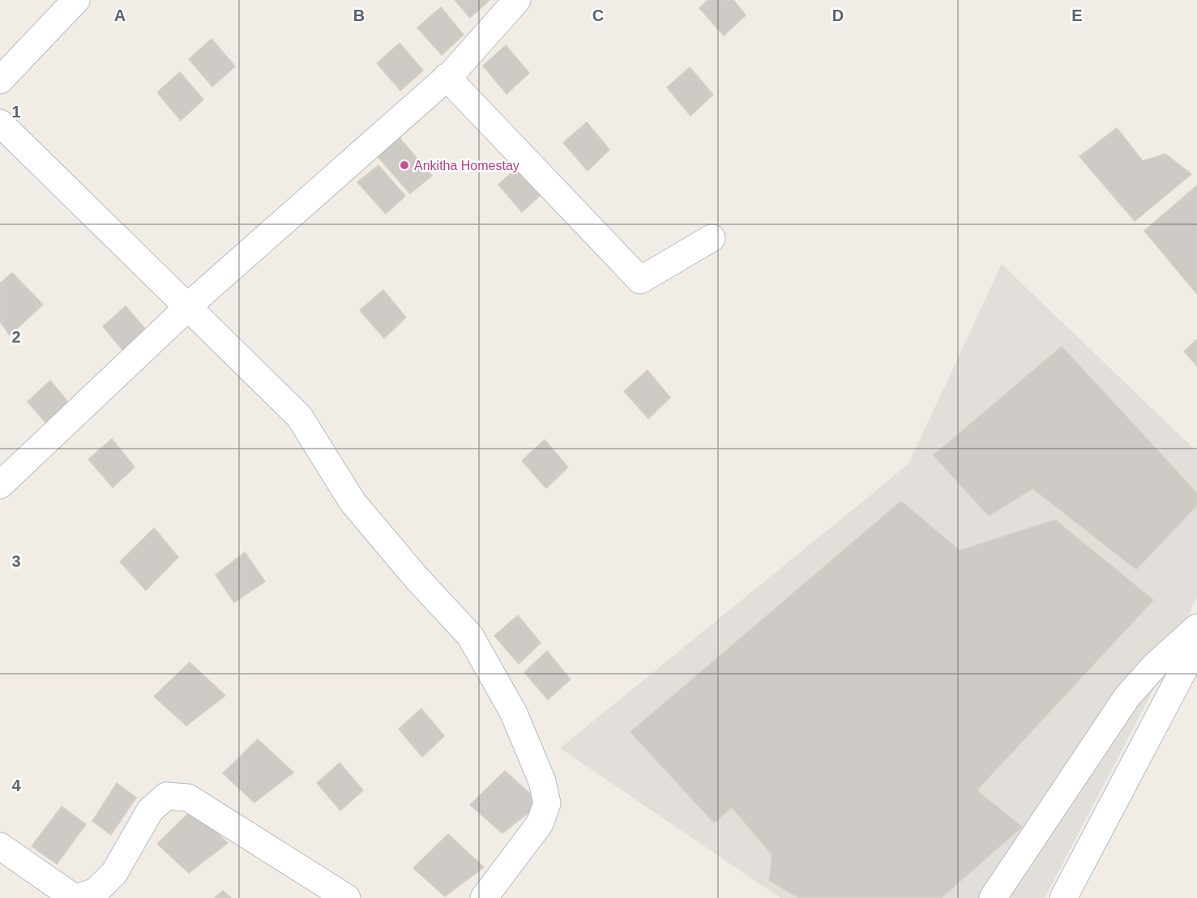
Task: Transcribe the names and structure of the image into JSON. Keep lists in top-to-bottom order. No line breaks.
{"places":["Ankitha Homestay"],"grid":{"columns":["A","B","C","D","E"],"rows":["1","2","3","4"]}}
